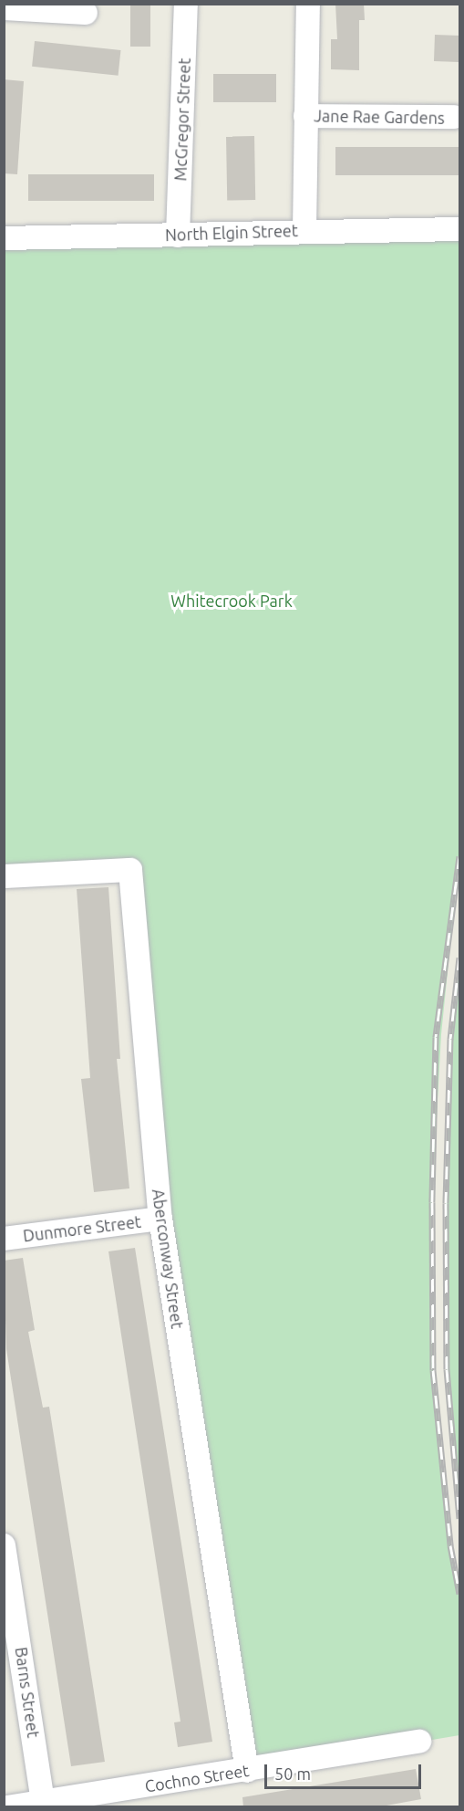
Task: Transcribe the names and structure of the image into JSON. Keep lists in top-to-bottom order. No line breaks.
{"streets":{"street":["Jane Rae Gardens","McGregor Street","North Elgin Street","Dunmore Street","Aberconway Street","Barns Street","Cochno Street"]},"crossings":[["Jane Rae Gardens","North Elgin Street"],["McGregor Street","North Elgin Street"],["Dunmore Street","Aberconway Street"],["Aberconway Street","Cochno Street"],["Barns Street","Cochno Street"]],"parks":["Whitecrook Park"],"scale_bar":"50 m"}
